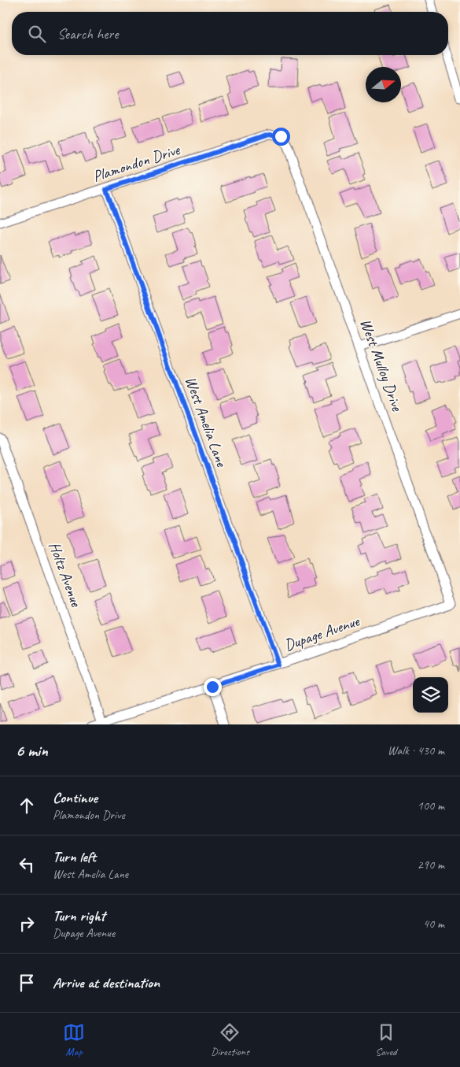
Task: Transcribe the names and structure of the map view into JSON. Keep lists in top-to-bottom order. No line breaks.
{"streets":{"street":["Plamondon Drive","West Mulloy Drive","West Amelia Lane","Holtz Avenue","Dupage Avenue"]},"crossings":[["Plamondon Drive","West Mulloy Drive"],["Plamondon Drive","West Amelia Lane"],["West Mulloy Drive","Dupage Avenue"],["West Amelia Lane","Dupage Avenue"],["Holtz Avenue","Dupage Avenue"]],"north":"right","page":{"search":"Search here","heading":["6 min","Walk · 430 m"],"list":[["Continue","Plamondon Drive","100 m"],["Turn left","West Amelia Lane","290 m"],["Turn right","Dupage Avenue","40 m"],"Arrive at destination"],"nav":["Map","Directions","Saved"]}}
